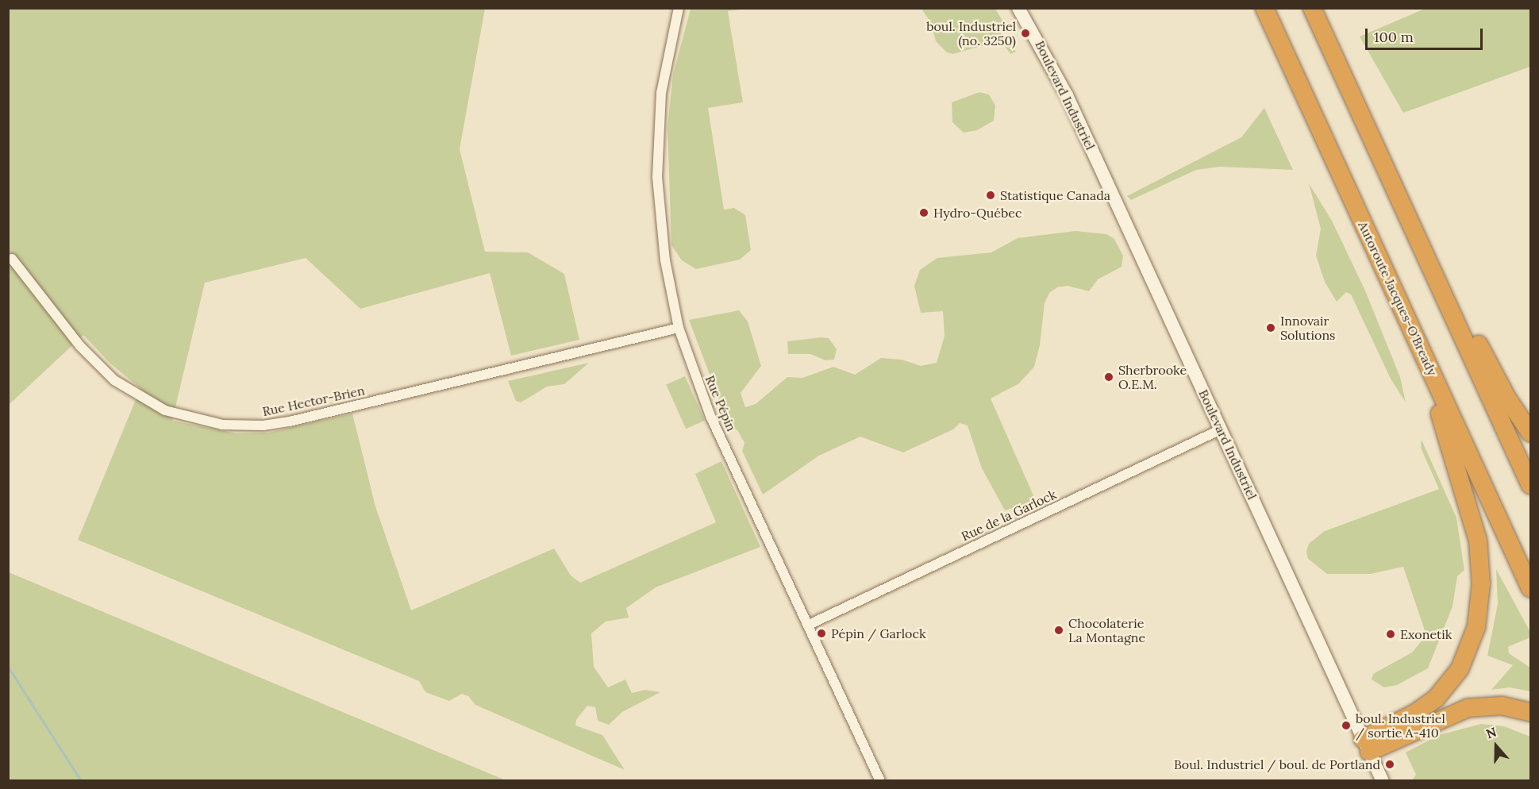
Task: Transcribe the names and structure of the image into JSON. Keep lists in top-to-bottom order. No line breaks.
{"streets":{"highway":["Autoroute Jacques-O'Bready"],"street":["Boulevard Industriel","Rue Hector-Brien","Rue Pépin","Rue de la Garlock"]},"crossings":[["Boulevard Industriel","Rue de la Garlock"],["Rue Hector-Brien","Rue Pépin"],["Rue Pépin","Rue de la Garlock"]],"places":["boul. Industriel (no. 3250)","Statistique Canada","Hydro-Québec","Innovair Solutions","Sherbrooke O.E.M.","Chocolaterie La Montagne","Pépin / Garlock","Exonetik","boul. Industriel / sortie A-410","Boul. Industriel / boul. de Portland"],"scale_bar":"100 m","north":"top"}
